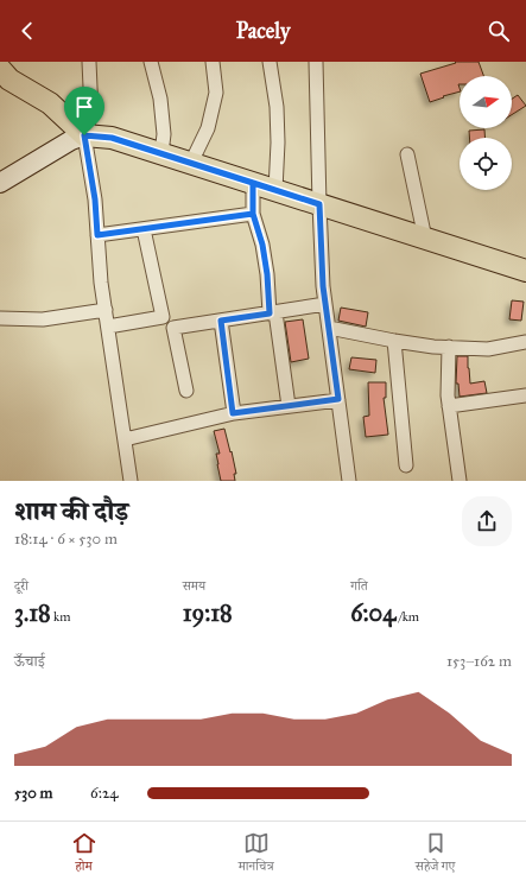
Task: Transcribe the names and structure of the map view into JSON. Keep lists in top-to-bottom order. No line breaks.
{"north":"right","page":{"header":"Pacely","heading":["शाम की दौड़","18:14 · 6 × 530 m"],"stats":[["दूरी","3.18 km"],["समय","19:18"],["गति","6:04 /km"]],"chart":["ऊँचाई","153–162 m"],"list":[{"name":"530 m","note":"6:24"}],"tabs":["होम","मानचित्र","सहेजे गए"]}}
